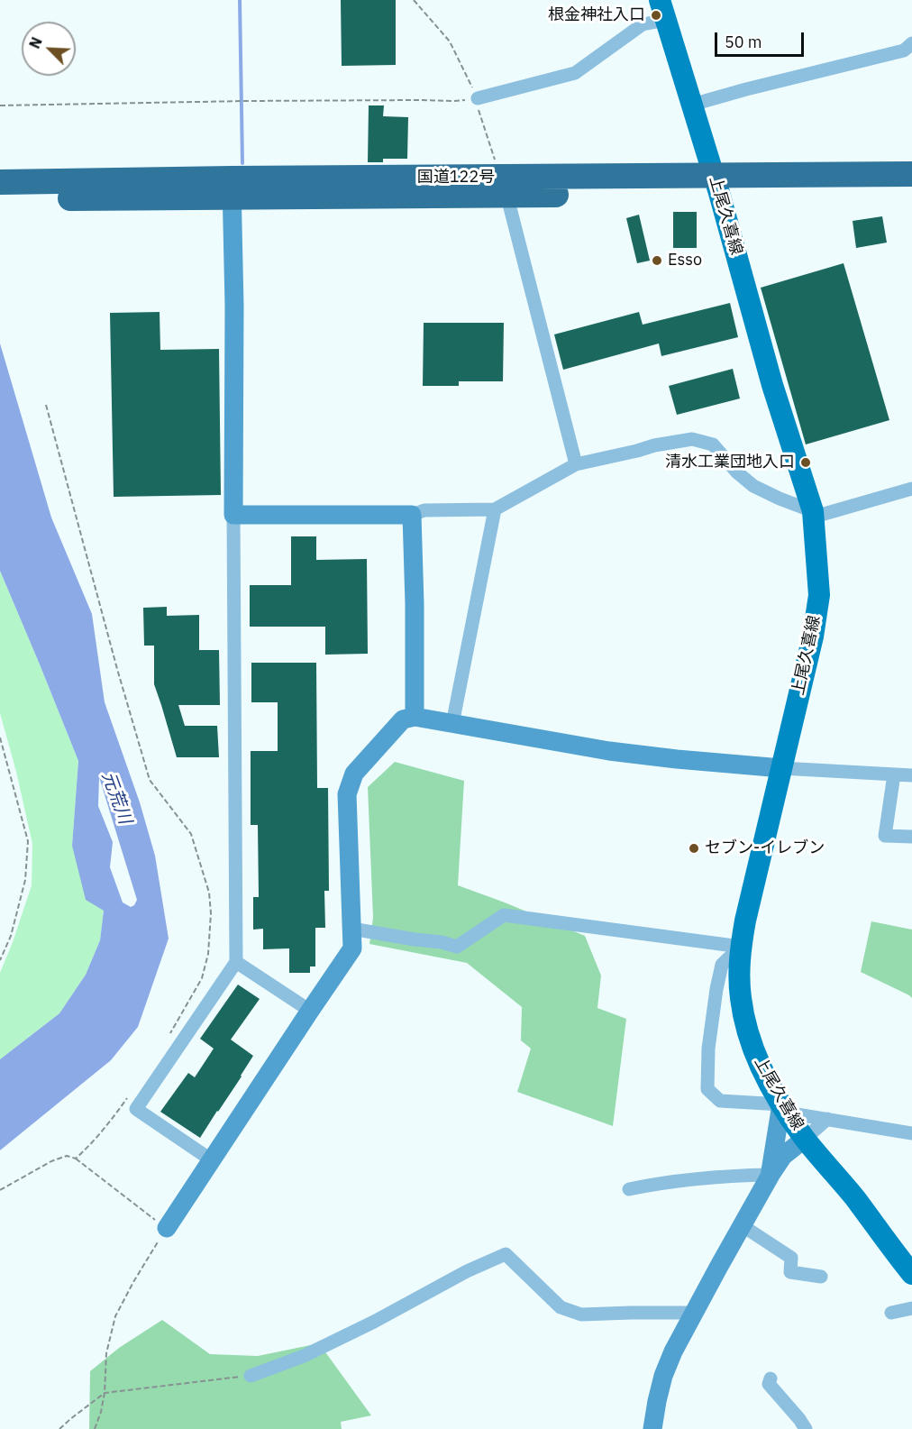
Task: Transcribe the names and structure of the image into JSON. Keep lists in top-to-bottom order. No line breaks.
{"streets":{"highway":["国道122号"],"main road":["上尾久喜線"]},"crossings":[["国道122号","上尾久喜線"]],"water":["元荒川"],"places":["根金神社入口","Esso","清水工業団地入口","セブン-イレブン"],"scale_bar":"50 m","north":"top left"}
